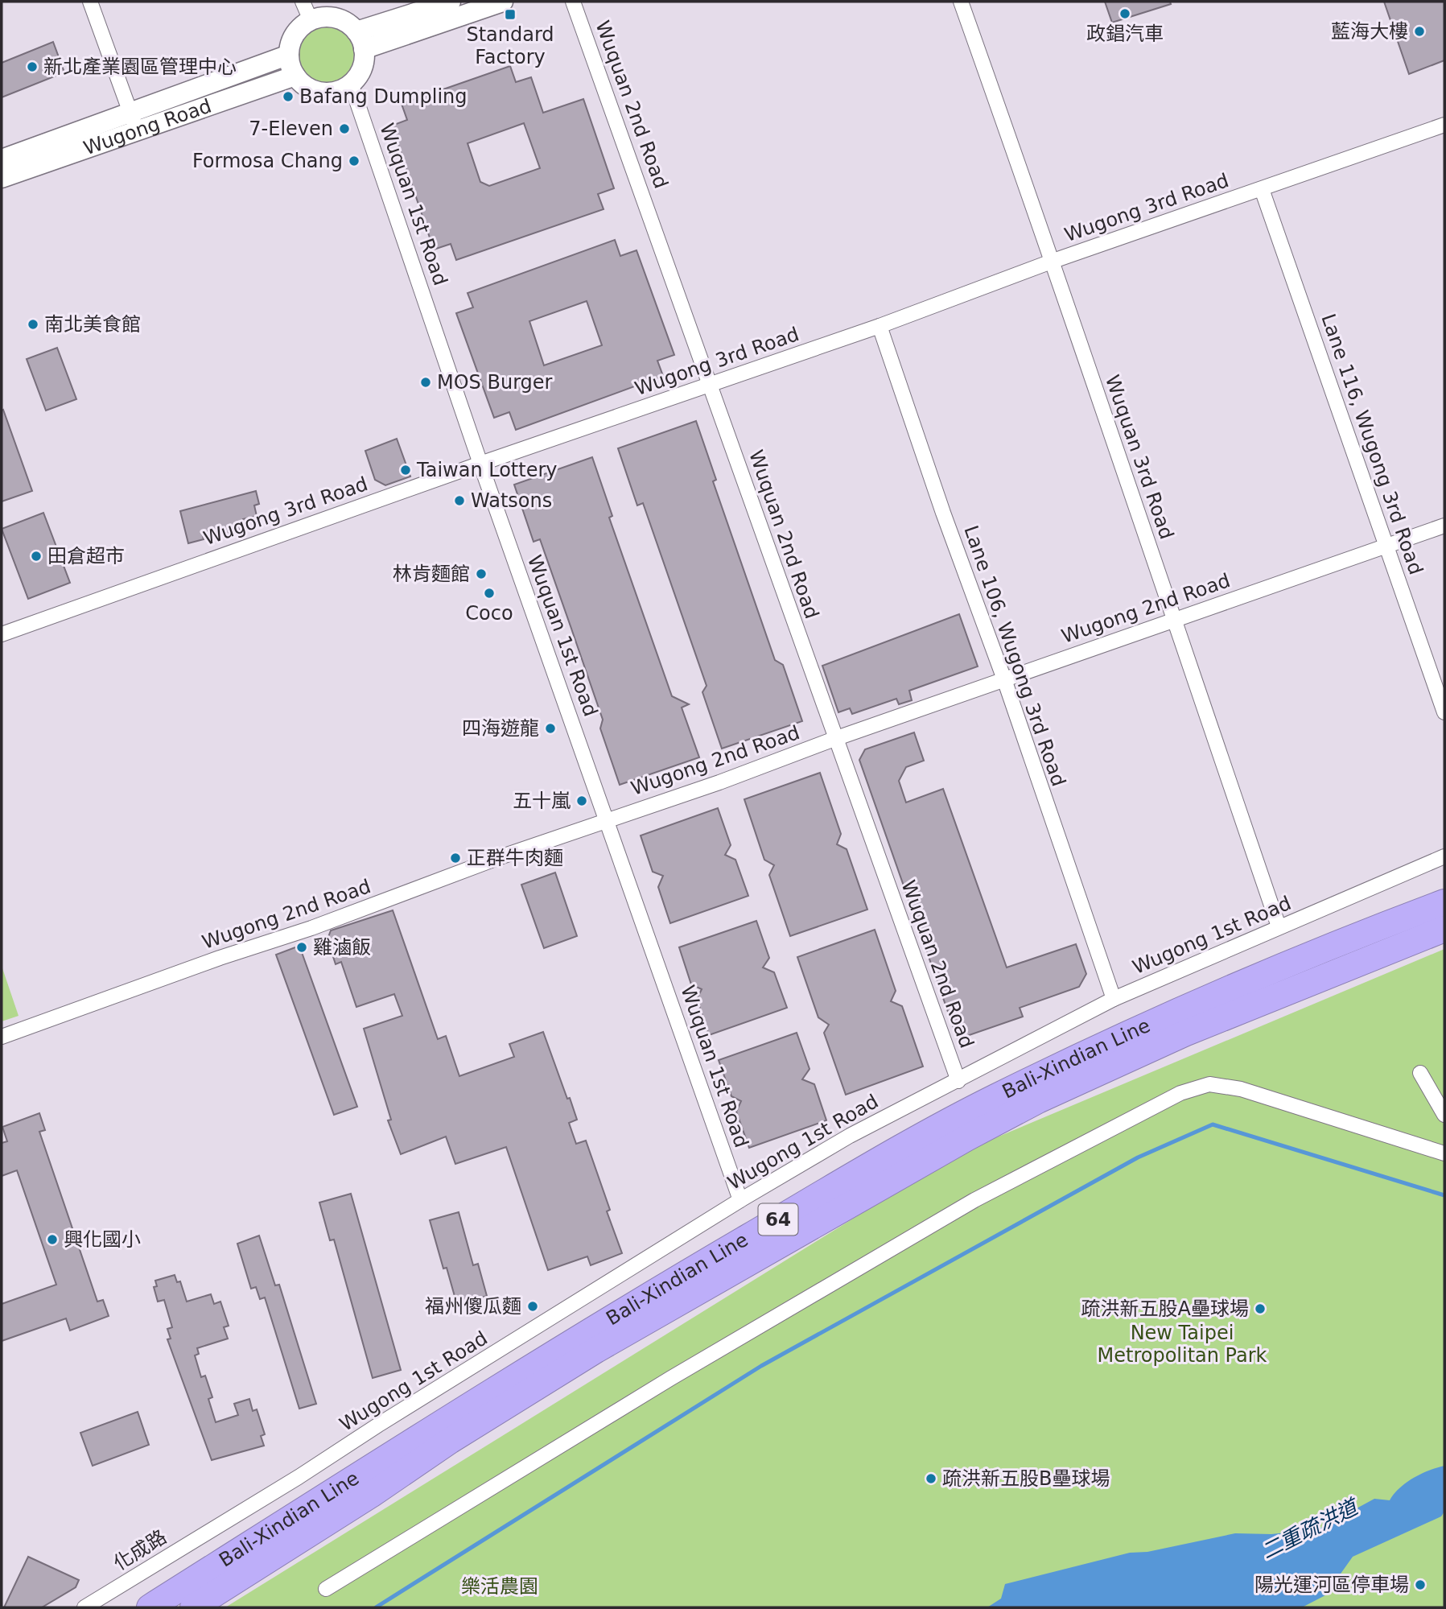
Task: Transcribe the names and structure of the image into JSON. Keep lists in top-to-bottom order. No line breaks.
{"streets":{"highway":["Bali-Xindian Line","64"],"street":["Wuquan 2nd Road","Wugong Road","Wuquan 1st Road","Wugong 3rd Road","Lane 116, Wugong 3rd Road","Wuquan 3rd Road","Wugong 2nd Road","Lane 106, Wugong 3rd Road","Wugong 1st Road","化成路"]},"crossings":[["Wuquan 2nd Road","Wugong 3rd Road"],["Wuquan 2nd Road","Wugong 2nd Road"],["Wuquan 2nd Road","Wugong 1st Road"],["Wugong Road","Wuquan 1st Road"],["Wuquan 1st Road","Wugong 3rd Road"],["Wuquan 1st Road","Wugong 2nd Road"],["Wuquan 1st Road","Wugong 1st Road"],["Wugong 3rd Road","Lane 116, Wugong 3rd Road"],["Wugong 3rd Road","Wuquan 3rd Road"],["Wugong 3rd Road","Lane 106, Wugong 3rd Road"],["Lane 116, Wugong 3rd Road","Wugong 2nd Road"],["Wuquan 3rd Road","Wugong 2nd Road"],["Wuquan 3rd Road","Wugong 1st Road"],["Wugong 2nd Road","Lane 106, Wugong 3rd Road"],["Lane 106, Wugong 3rd Road","Wugong 1st Road"],["Wugong 1st Road","化成路"]],"water":["二重疏洪道"],"parks":["New Taipei Metropolitan Park","樂活農園"],"places":{"other":["政錩汽車","藍海大樓","新北產業園區管理中心","Bafang Dumpling","7-Eleven","Formosa Chang","南北美食館","MOS Burger","Taiwan Lottery","Watsons","田倉超市","林肯麵館","Coco","四海遊龍","五十嵐","正群牛肉麵","雞滷飯","興化國小","福州傻瓜麵","疏洪新五股A壘球場","疏洪新五股B壘球場","陽光運河區停車場"],"transit":["Standard Factory"]}}
